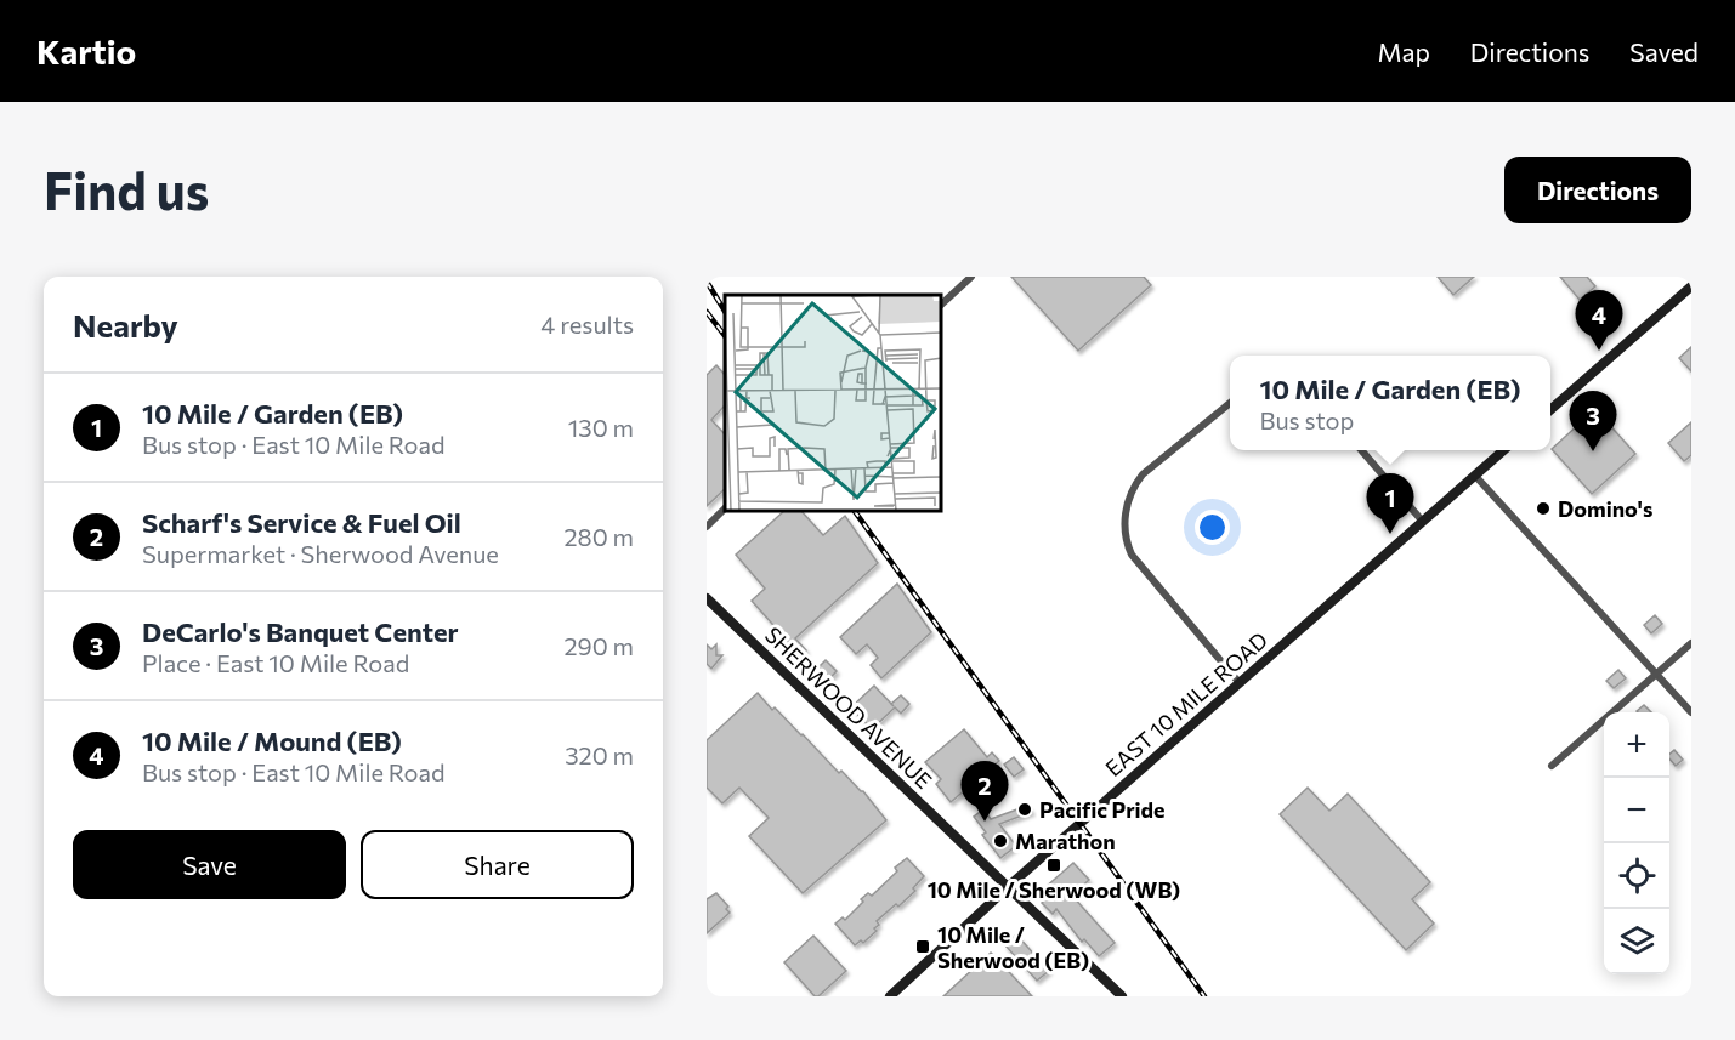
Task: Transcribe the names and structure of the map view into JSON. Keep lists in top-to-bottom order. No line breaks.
{"streets":{"main road":["EAST 10 MILE ROAD","SHERWOOD AVENUE"]},"crossings":[["EAST 10 MILE ROAD","SHERWOOD AVENUE"]],"places":{"other":["Domino's","Pacific Pride","Marathon"],"transit":["10 Mile / Sherwood (WB)","10 Mile / Sherwood (EB)"]},"page":{"header":"Kartio","nav":["Map","Directions","Saved"],"buttons":["Directions",["Save","Share"]],"title":"Find us","heading":["Nearby","4 results"],"pins":["4","3","1","2"],"popup":["10 Mile / Garden (EB)","Bus stop"],"list":[{"mark":"1","name":"10 Mile / Garden (EB)","note":"Bus stop · East 10 Mile Road","value":"130 m"},{"mark":"2","name":"Scharf's Service & Fuel Oil","note":"Supermarket · Sherwood Avenue","value":"280 m"},{"mark":"3","name":"DeCarlo's Banquet Center","note":"Place · East 10 Mile Road","value":"290 m"},{"mark":"4","name":"10 Mile / Mound (EB)","note":"Bus stop · East 10 Mile Road","value":"320 m"}],"map_buttons":["+","−"]}}
